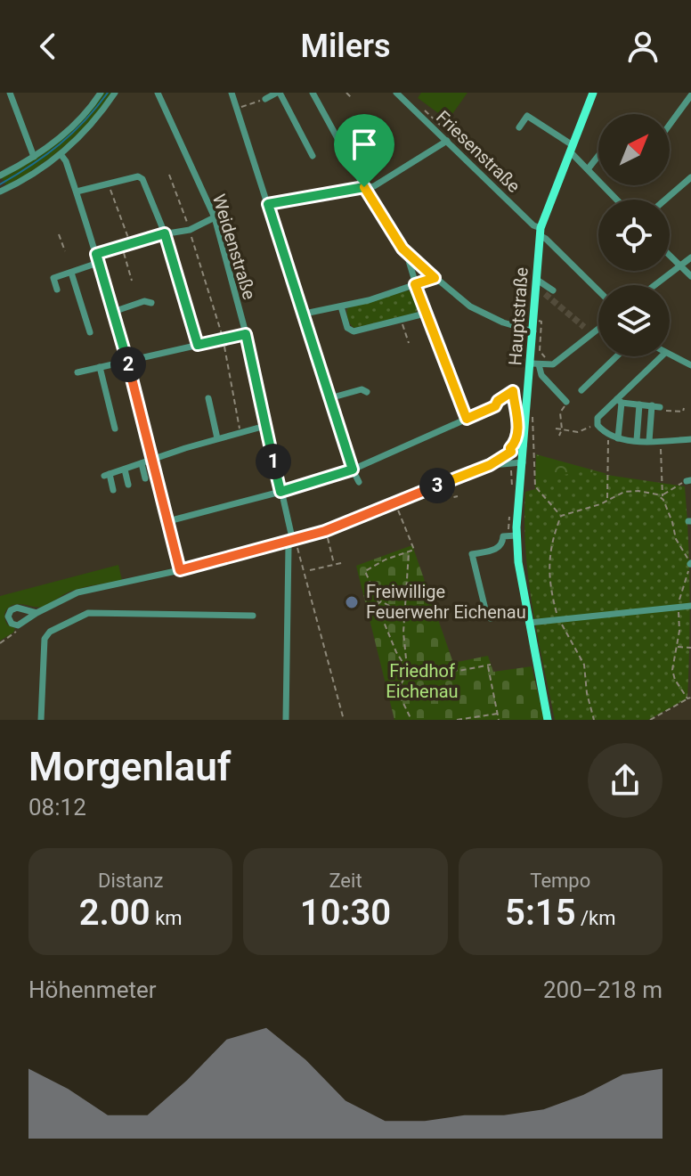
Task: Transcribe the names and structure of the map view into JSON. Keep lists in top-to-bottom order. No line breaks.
{"streets":{"main road":["Hauptstraße"],"street":["Friesenstraße","Weidenstraße"]},"crossings":[["Friesenstraße","Hauptstraße"]],"parks":["Friedhof Eichenau"],"places":["Freiwillige Feuerwehr Eichenau"],"north":"top right","page":{"header":"Milers","pins":["2","1","3"],"heading":["Morgenlauf","08:12"],"stats":[["Distanz","2.00 km"],["Zeit","10:30"],["Tempo","5:15 /km"]],"chart":["Höhenmeter","200–218 m"]}}
